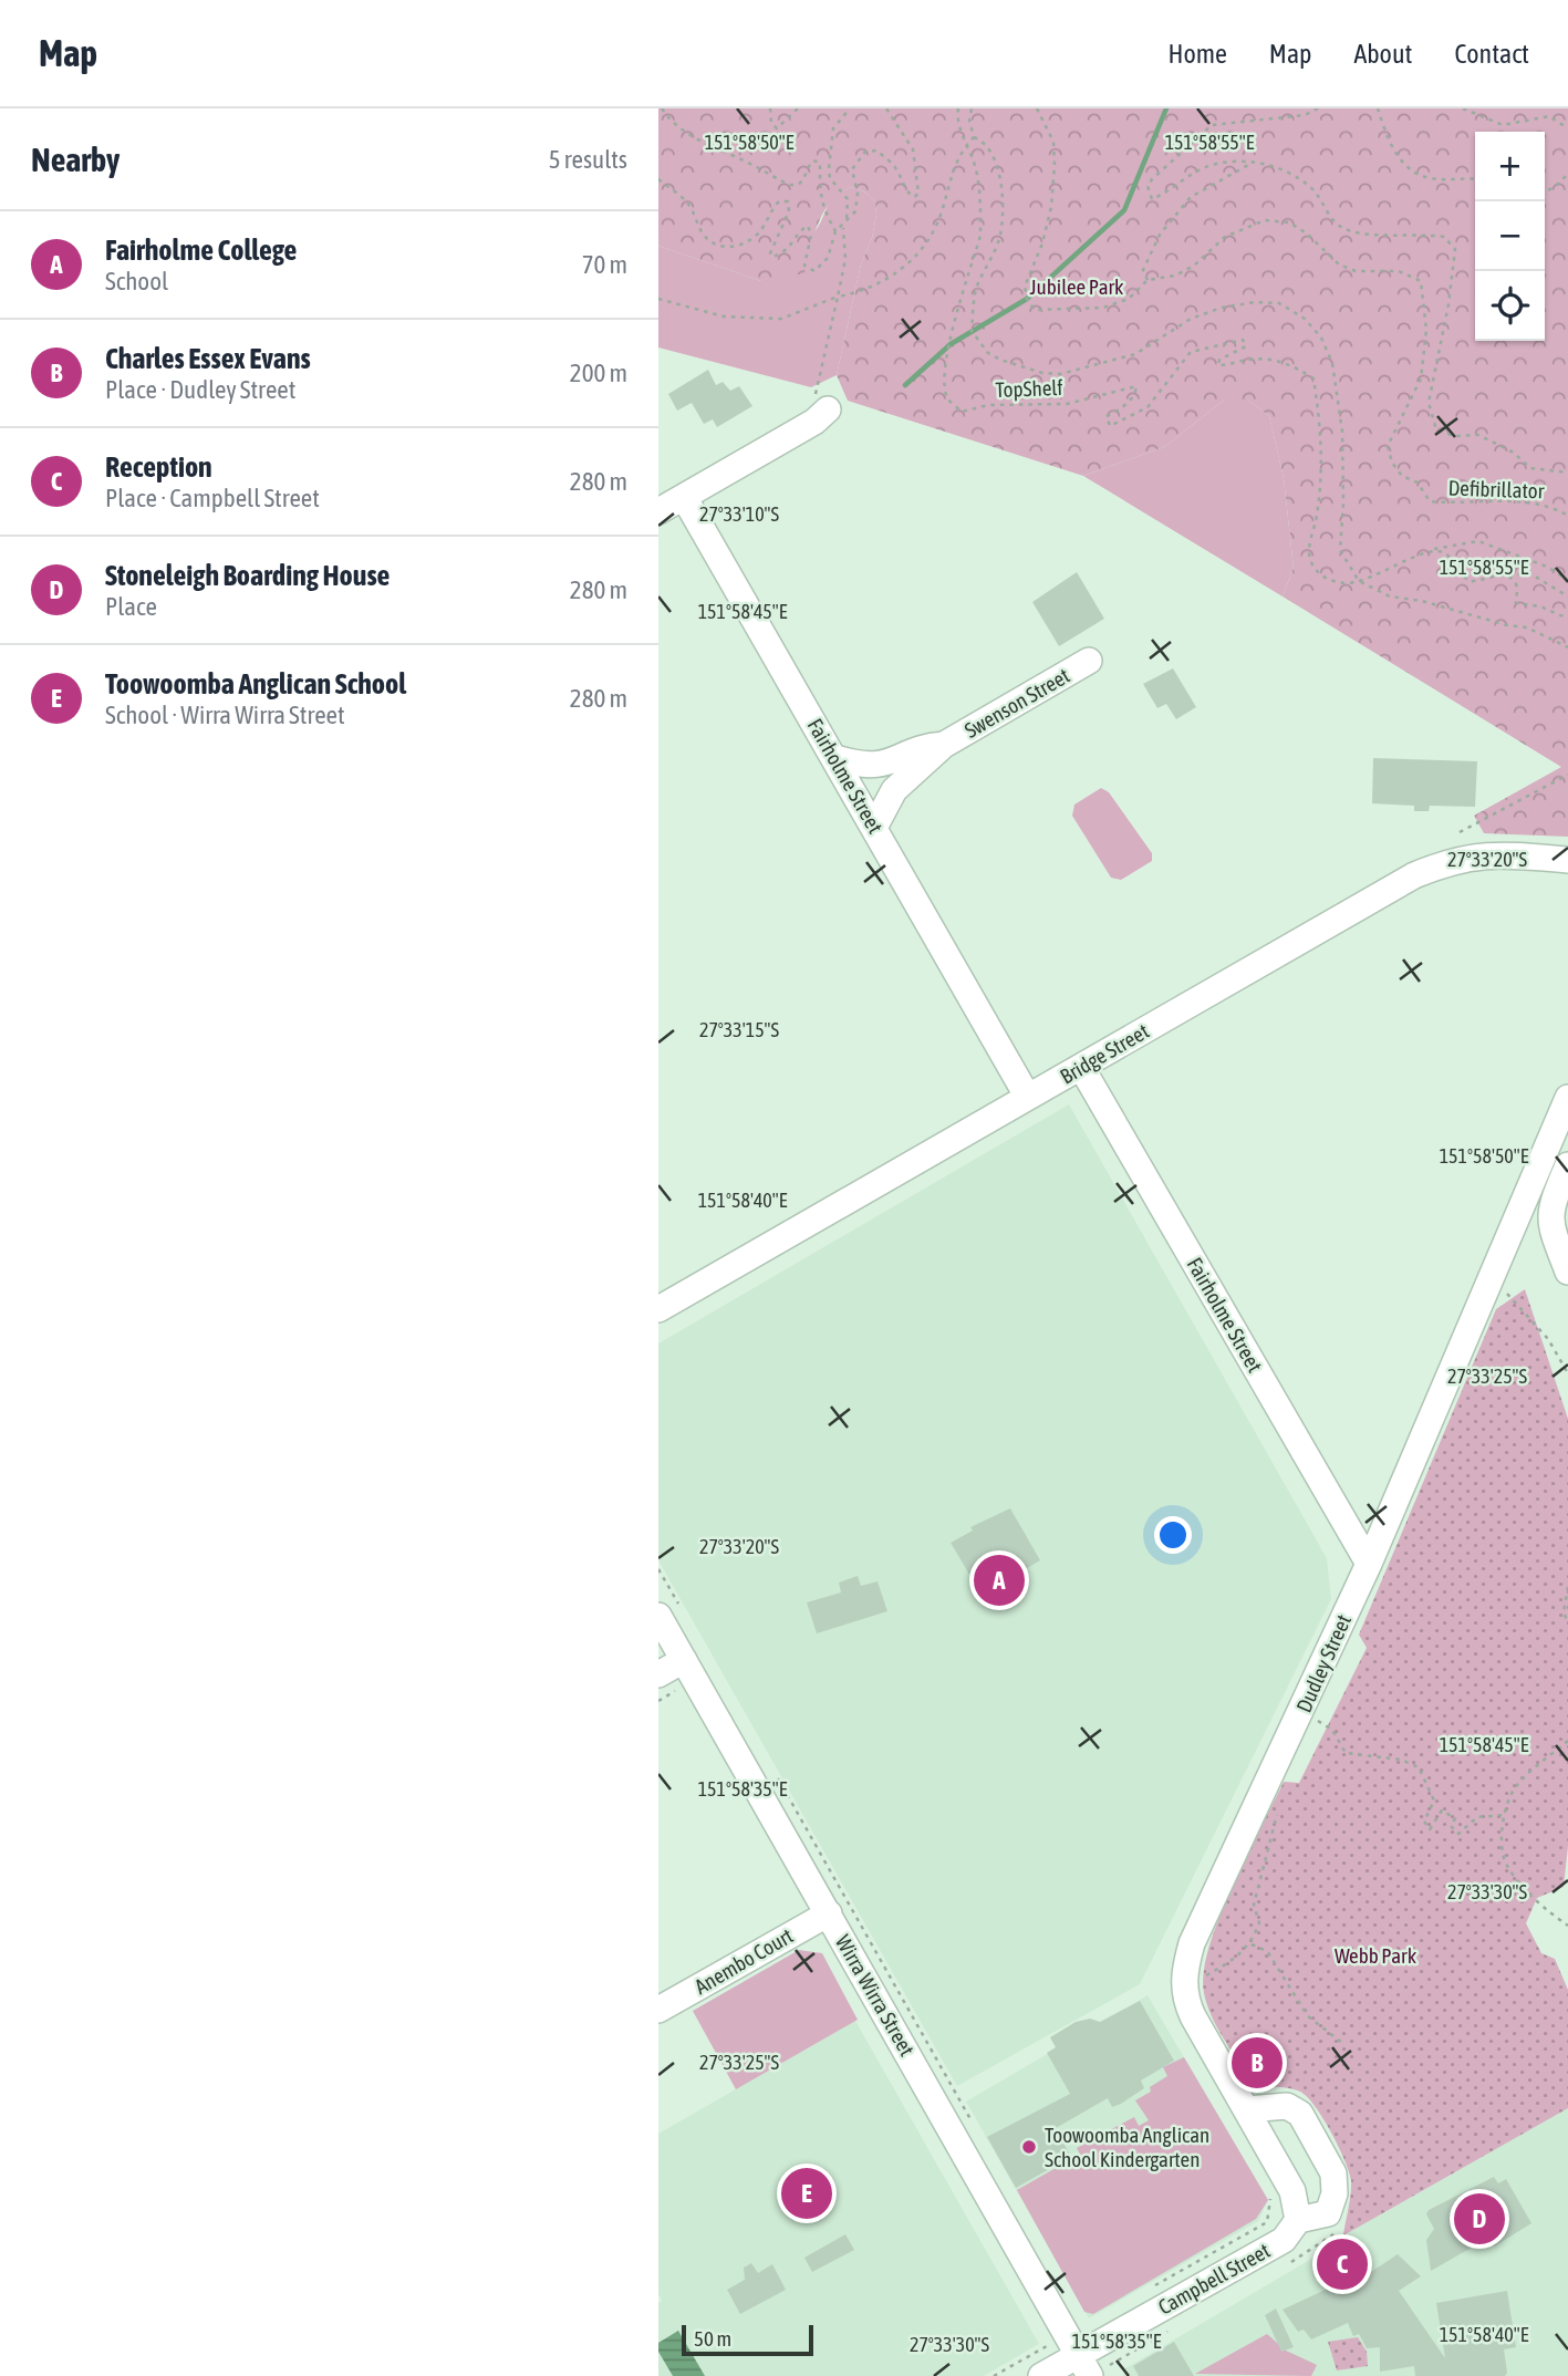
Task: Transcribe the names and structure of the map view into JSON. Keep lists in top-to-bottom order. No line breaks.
{"streets":{"street":["Swenson Street","Fairholme Street","Bridge Street","Dudley Street","Anembo Court","Wirra Wirra Street","Campbell Street"],"path":["TopShelf","Defibrillator"]},"crossings":[["Swenson Street","Fairholme Street"],["Fairholme Street","Bridge Street"],["Fairholme Street","Dudley Street"],["Anembo Court","Wirra Wirra Street"],["Wirra Wirra Street","Campbell Street"]],"parks":["Jubilee Park","Webb Park"],"places":["Toowoomba Anglican School Kindergarten"],"scale_bar":"50 m","page":{"header":"Map","nav":["Home","Map","About","Contact"],"heading":["Nearby","5 results"],"map_buttons":["+","−"],"list":[{"mark":"A","name":"Fairholme College","note":"School","value":"70 m"},{"mark":"B","name":"Charles Essex Evans","note":"Place · Dudley Street","value":"200 m"},{"mark":"C","name":"Reception","note":"Place · Campbell Street","value":"280 m"},{"mark":"D","name":"Stoneleigh Boarding House","note":"Place","value":"280 m"},{"mark":"E","name":"Toowoomba Anglican School","note":"School · Wirra Wirra Street","value":"280 m"}],"pins":["A","B","E","D","C"],"scale":"50 m"},"coordinates":["151°58'55\"E","151°58'50\"E","27°33'10\"S","151°58'45\"E","27°33'20\"S","27°33'15\"S","151°58'40\"E","27°33'25\"S","151°58'35\"E","27°33'30\"S"]}
